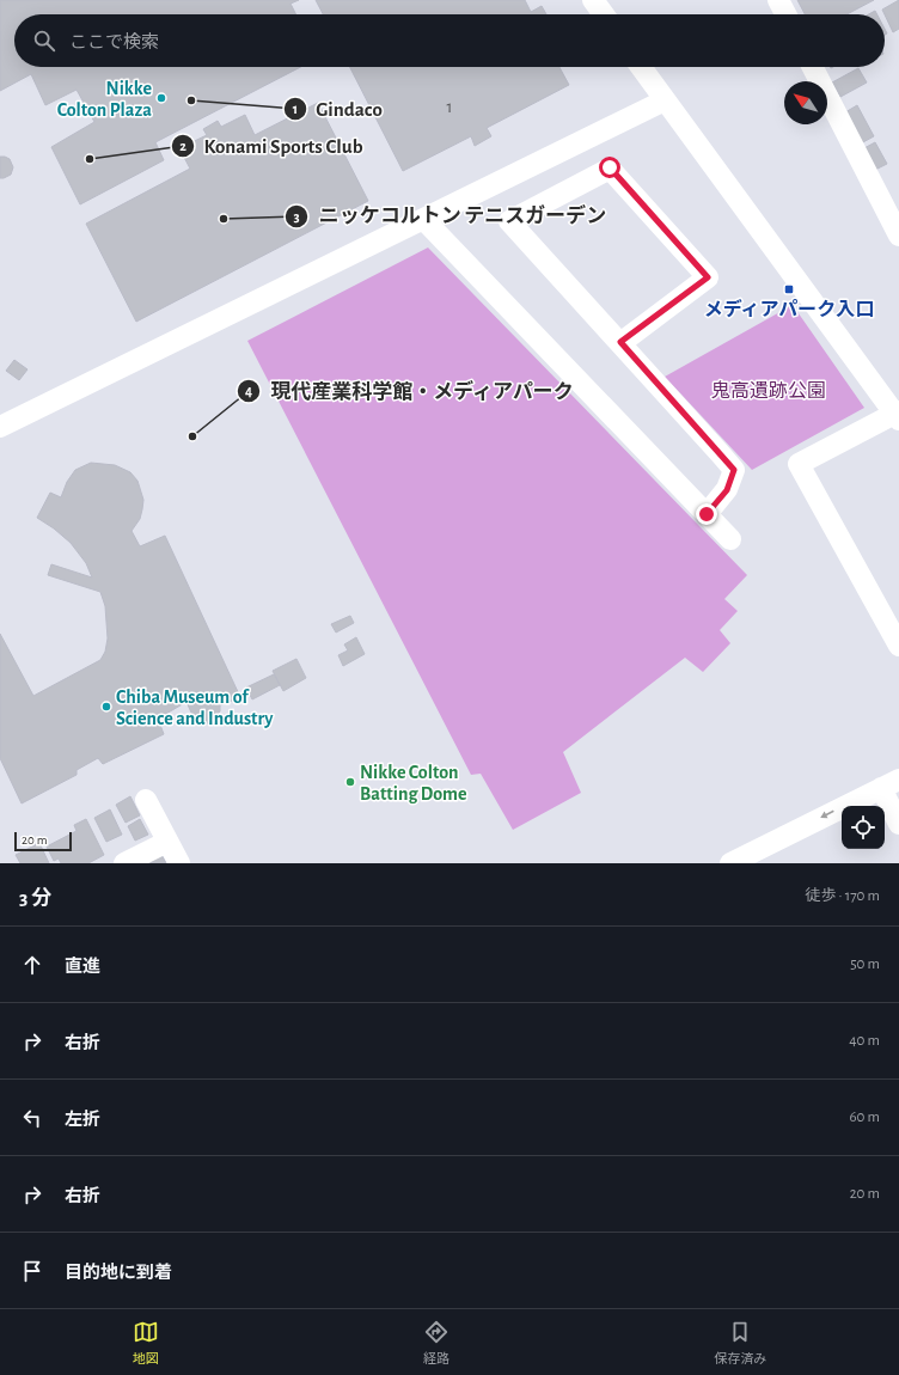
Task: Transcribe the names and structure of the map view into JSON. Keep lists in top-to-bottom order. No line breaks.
{"parks":["鬼高遺跡公園"],"places":{"other":["Nikke Colton Plaza","Gindaco","Konami Sports Club","ニッケコルトン テニスガーデン","現代産業科学館・メディアパーク","Chiba Museum of Science and Industry","Nikke Colton Batting Dome"],"transit":["メディアパーク入口"]},"house_numbers":["1"],"scale_bar":"20 m","north":"top left","page":{"search":"ここで検索","scale":"20 m","heading":["3 分","徒歩 · 170 m"],"list":[["直進","50 m"],["右折","40 m"],["左折","60 m"],["右折","20 m"],"目的地に到着"],"nav":["地図","経路","保存済み"]}}
